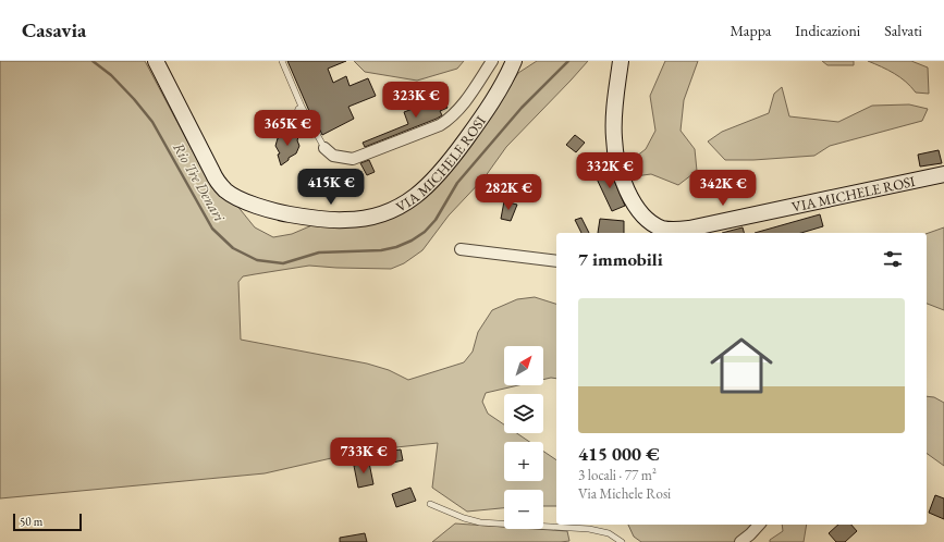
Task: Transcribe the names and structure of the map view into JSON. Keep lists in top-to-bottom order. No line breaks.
{"streets":{"street":["VIA MICHELE ROSI"]},"water":["Rio Tre Denari"],"scale_bar":"50 m","north":"top right","page":{"header":"Casavia","nav":["Mappa","Indicazioni","Salvati"],"price":["323K €","365K €","332K €","415K €","342K €","282K €","733K €"],"heading":"7 immobili","list":[{"name":"415 000 €","note":"3 locali · 77 m² · Via Michele Rosi"}],"map_buttons":["+","−"],"scale":"50 m"}}
